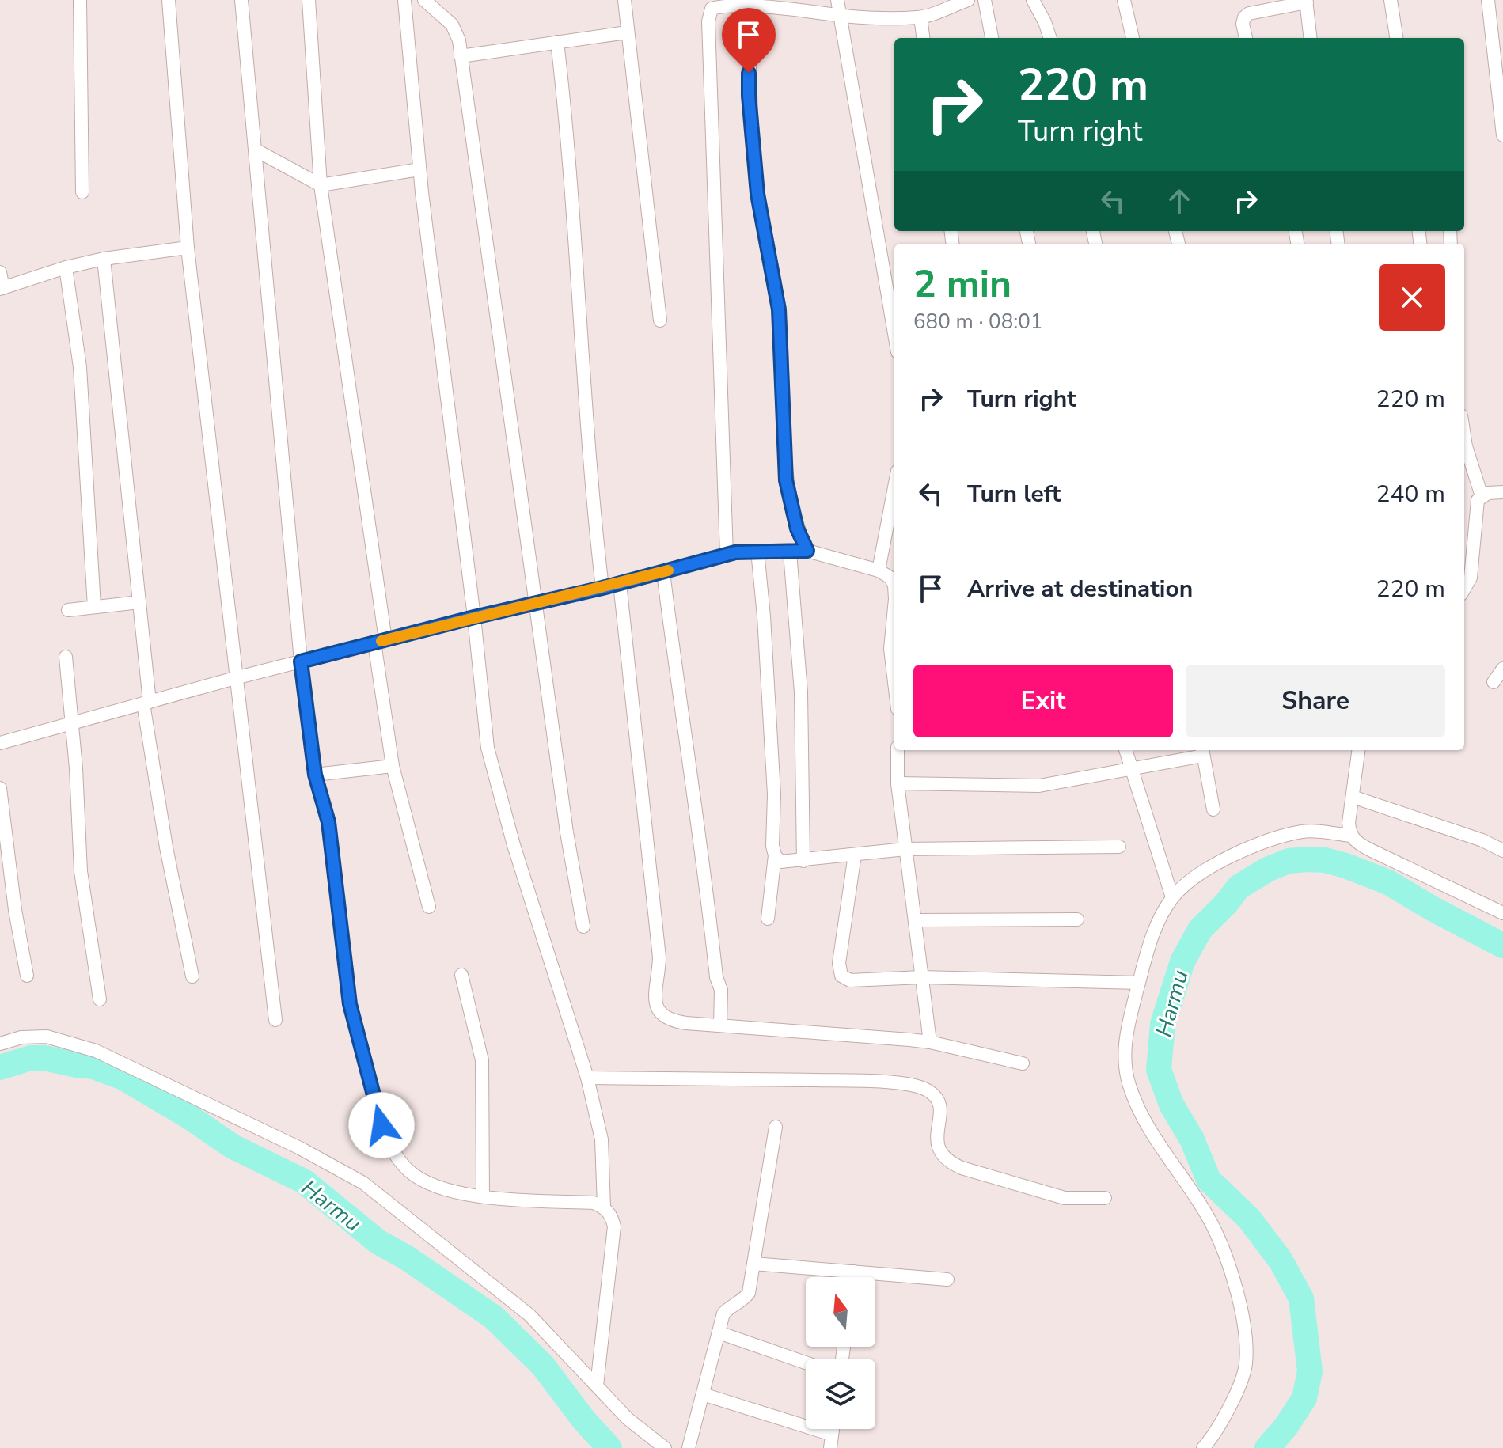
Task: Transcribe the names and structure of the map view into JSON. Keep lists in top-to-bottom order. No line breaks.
{"water":["Harmu"],"north":"top","page":{"turn":["220 m","Turn right"],"heading":["2 min","680 m · 08:01"],"list":[{"name":"Turn right","value":"220 m"},{"name":"Turn left","value":"240 m"},{"name":"Arrive at destination","value":"220 m"}],"buttons":["Exit","Share"]}}
